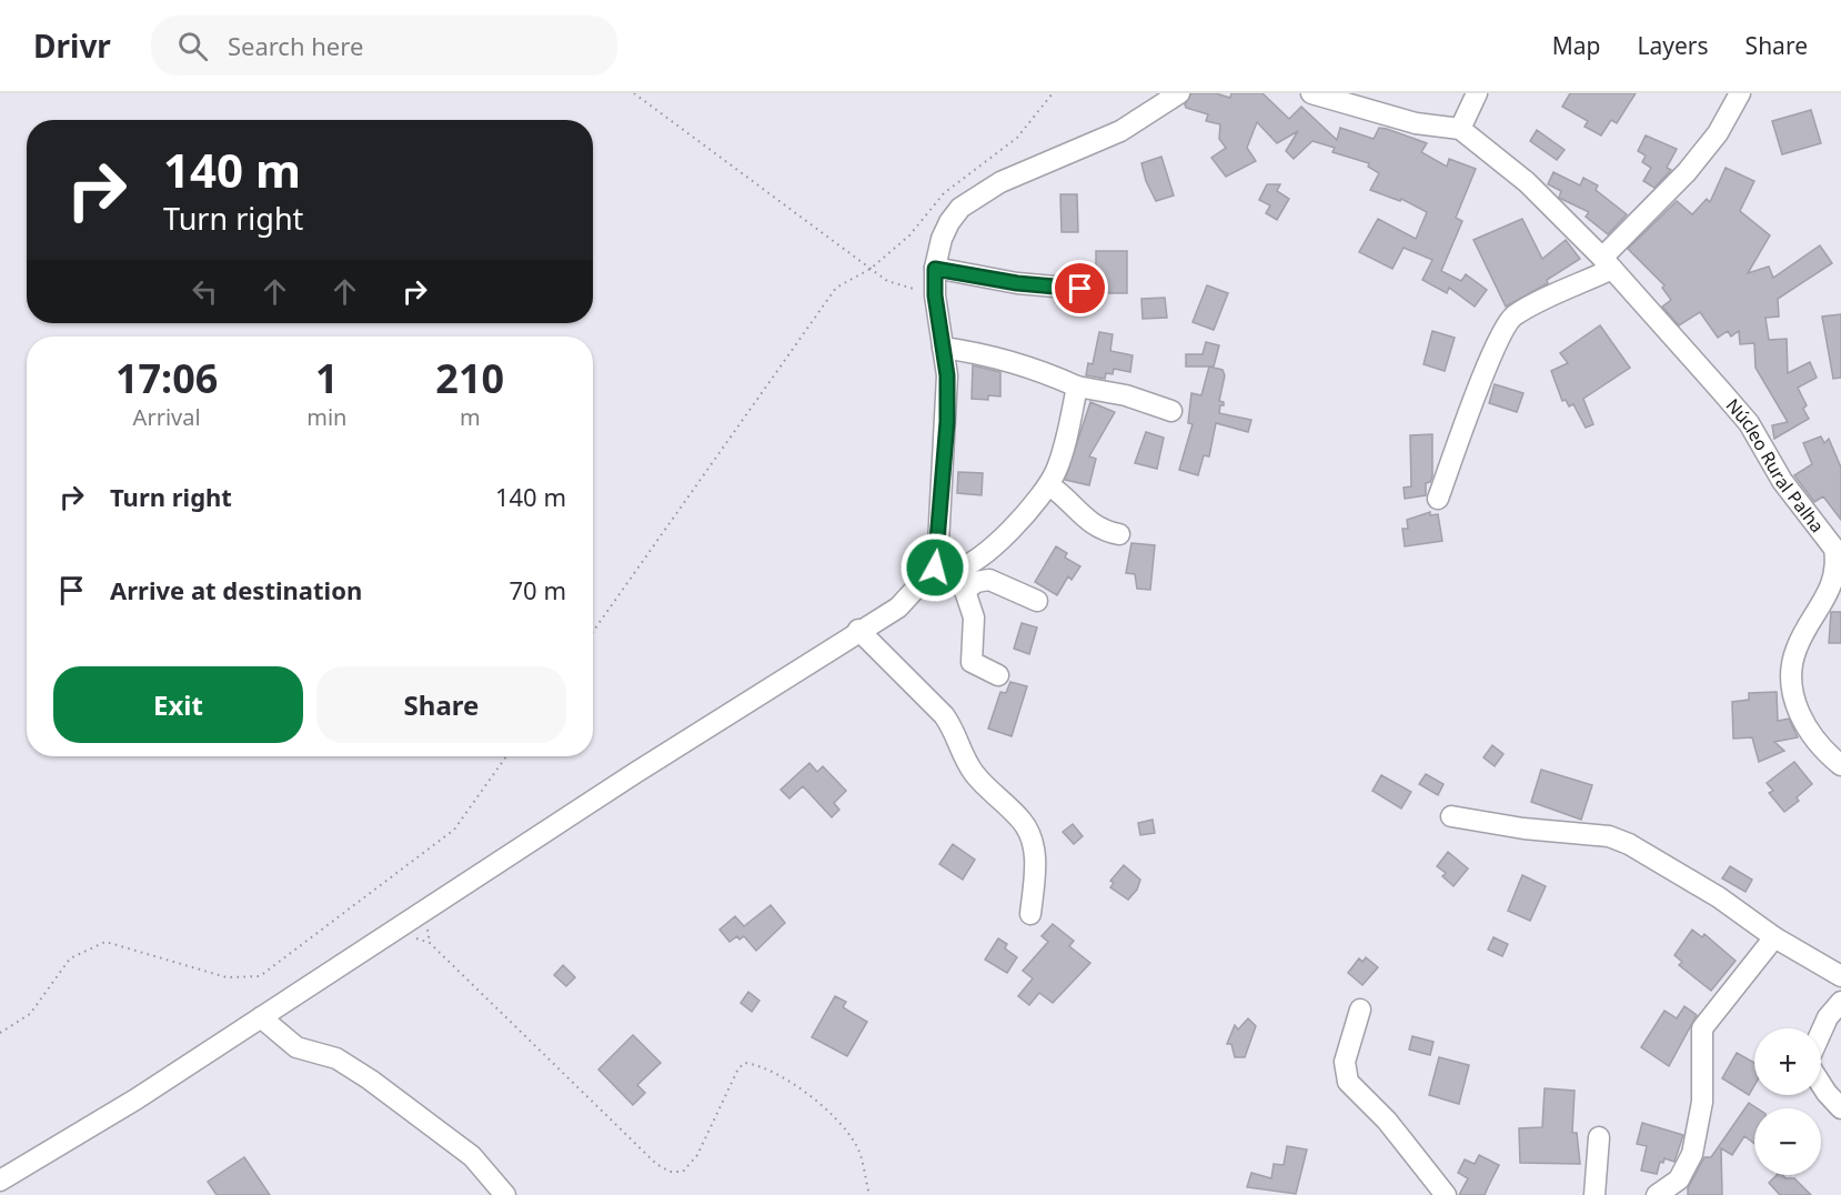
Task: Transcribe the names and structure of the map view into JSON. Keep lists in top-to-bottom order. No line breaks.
{"streets":{"street":["Núcleo Rural Palha"]},"page":{"header":"Drivr","search":"Search here","nav":["Map","Layers","Share"],"turn":["140 m","Turn right"],"eta":["17:06","Arrival","1","min","210","m"],"list":[{"name":"Turn right","value":"140 m"},{"name":"Arrive at destination","value":"70 m"}],"buttons":["Exit","Share"],"map_buttons":["+","−"]}}
